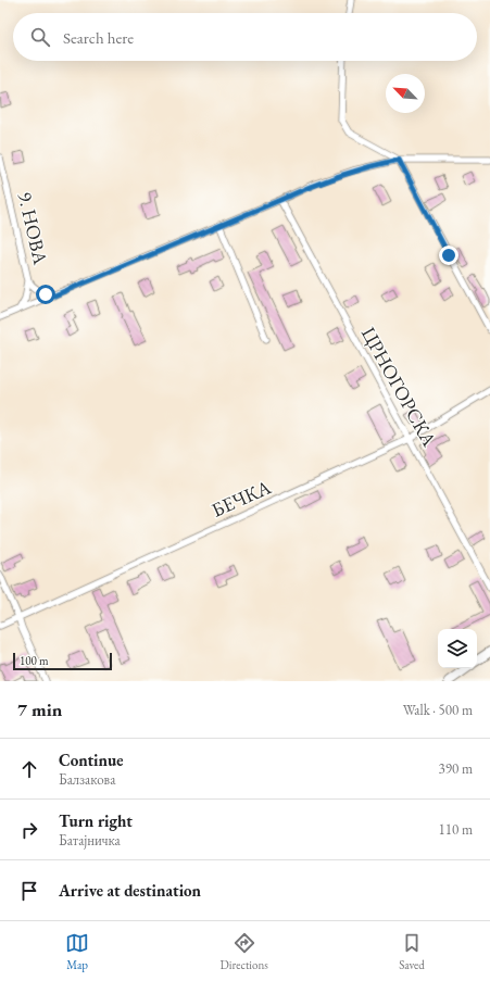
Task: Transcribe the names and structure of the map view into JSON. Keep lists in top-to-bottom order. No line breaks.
{"streets":{"street":["9. НОВА","ЦРНОГОРСКА","БЕЧКА"]},"crossings":[["ЦРНОГОРСКА","БЕЧКА"]],"scale_bar":"100 m","north":"top left","page":{"search":"Search here","scale":"100 m","heading":["7 min","Walk · 500 m"],"list":[["Continue","Балзакова","390 m"],["Turn right","Батајничка","110 m"],"Arrive at destination"],"nav":["Map","Directions","Saved"]}}
